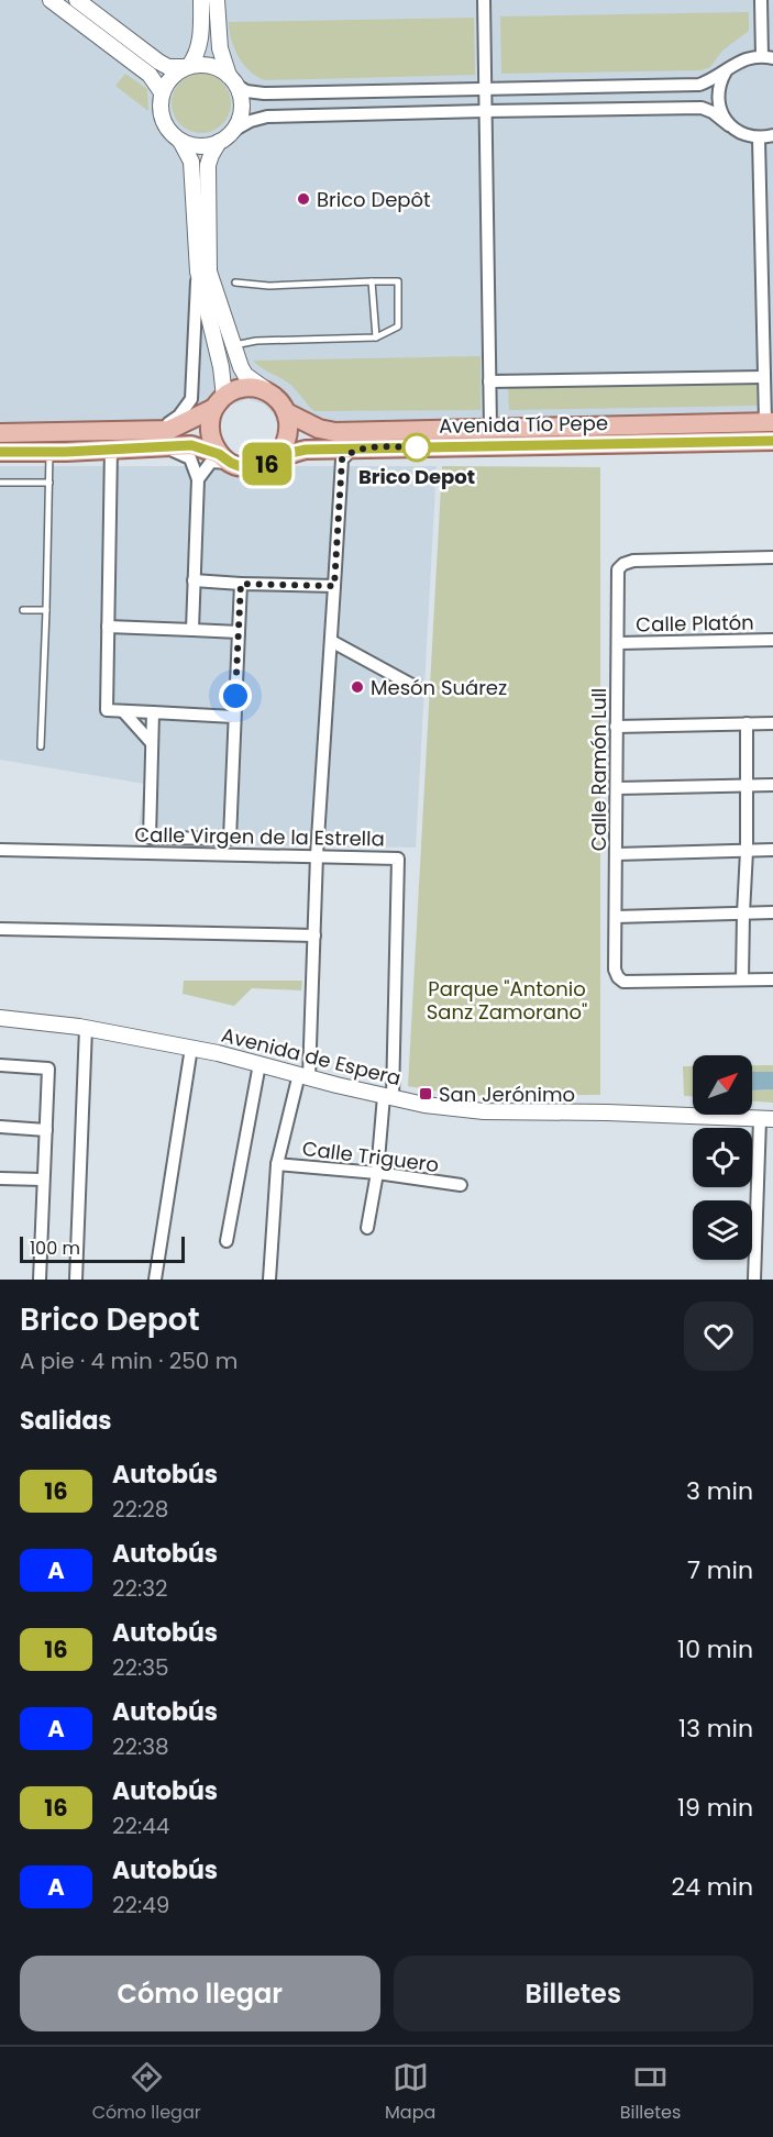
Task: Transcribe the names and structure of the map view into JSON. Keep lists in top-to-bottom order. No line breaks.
{"streets":{"main road":["Avenida Tío Pepe"],"street":["Calle Platón","Calle Ramón Lull","Calle Virgen de la Estrella","Avenida de Espera","Calle Triguero"]},"crossings":[["Calle Platón","Calle Ramón Lull"],["Calle Virgen de la Estrella","Avenida de Espera"]],"parks":["Parque \"Antonio Sanz Zamorano\""],"places":{"other":["Brico Depôt","Brico Depot","Mesón Suárez"],"transit":["San Jerónimo"]},"lines":["bus line 16"],"scale_bar":"100 m","north":"top right","page":{"on_map":"16","scale":"100 m","heading":[["Brico Depot","A pie · 4 min · 250 m"],"Salidas"],"list":[{"mark":"16","name":"Autobús","note":"22:28","value":"3 min"},{"mark":"A","name":"Autobús","note":"22:32","value":"7 min"},{"mark":"16","name":"Autobús","note":"22:35","value":"10 min"},{"mark":"A","name":"Autobús","note":"22:38","value":"13 min"},{"mark":"16","name":"Autobús","note":"22:44","value":"19 min"},{"mark":"A","name":"Autobús","note":"22:49","value":"24 min"}],"buttons":["Cómo llegar","Billetes"],"tabs":["Cómo llegar","Mapa","Billetes"]}}
